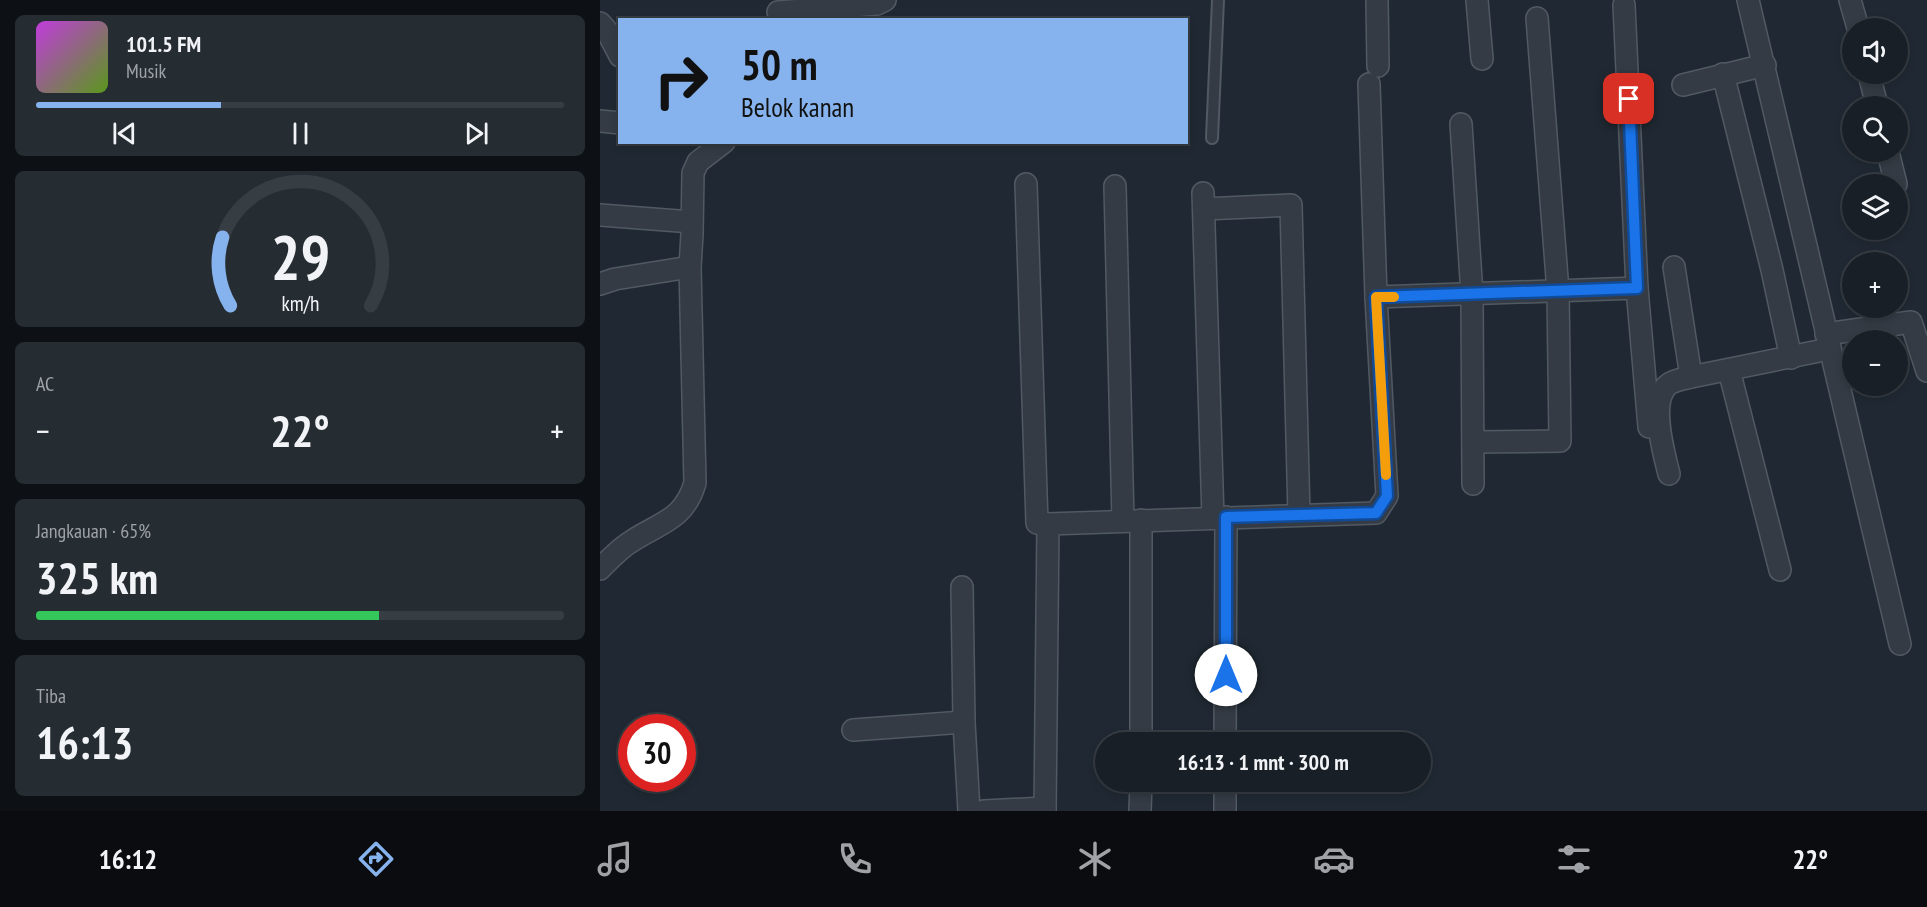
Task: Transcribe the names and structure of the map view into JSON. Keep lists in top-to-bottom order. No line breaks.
{"page":{"map_buttons":["+","−"],"turn":["50 m","Belok kanan"],"song":["101.5 FM","Musik"],"tile":["AC",["Jangkauan · 65%","325 km"],["Tiba","16:13"]],"heat":["−","22°","+"],"limit":"30","trip":"16:13 · 1 mnt · 300 m","tabs":["16:12","22°"],"gauge":["29","km/h"]}}
